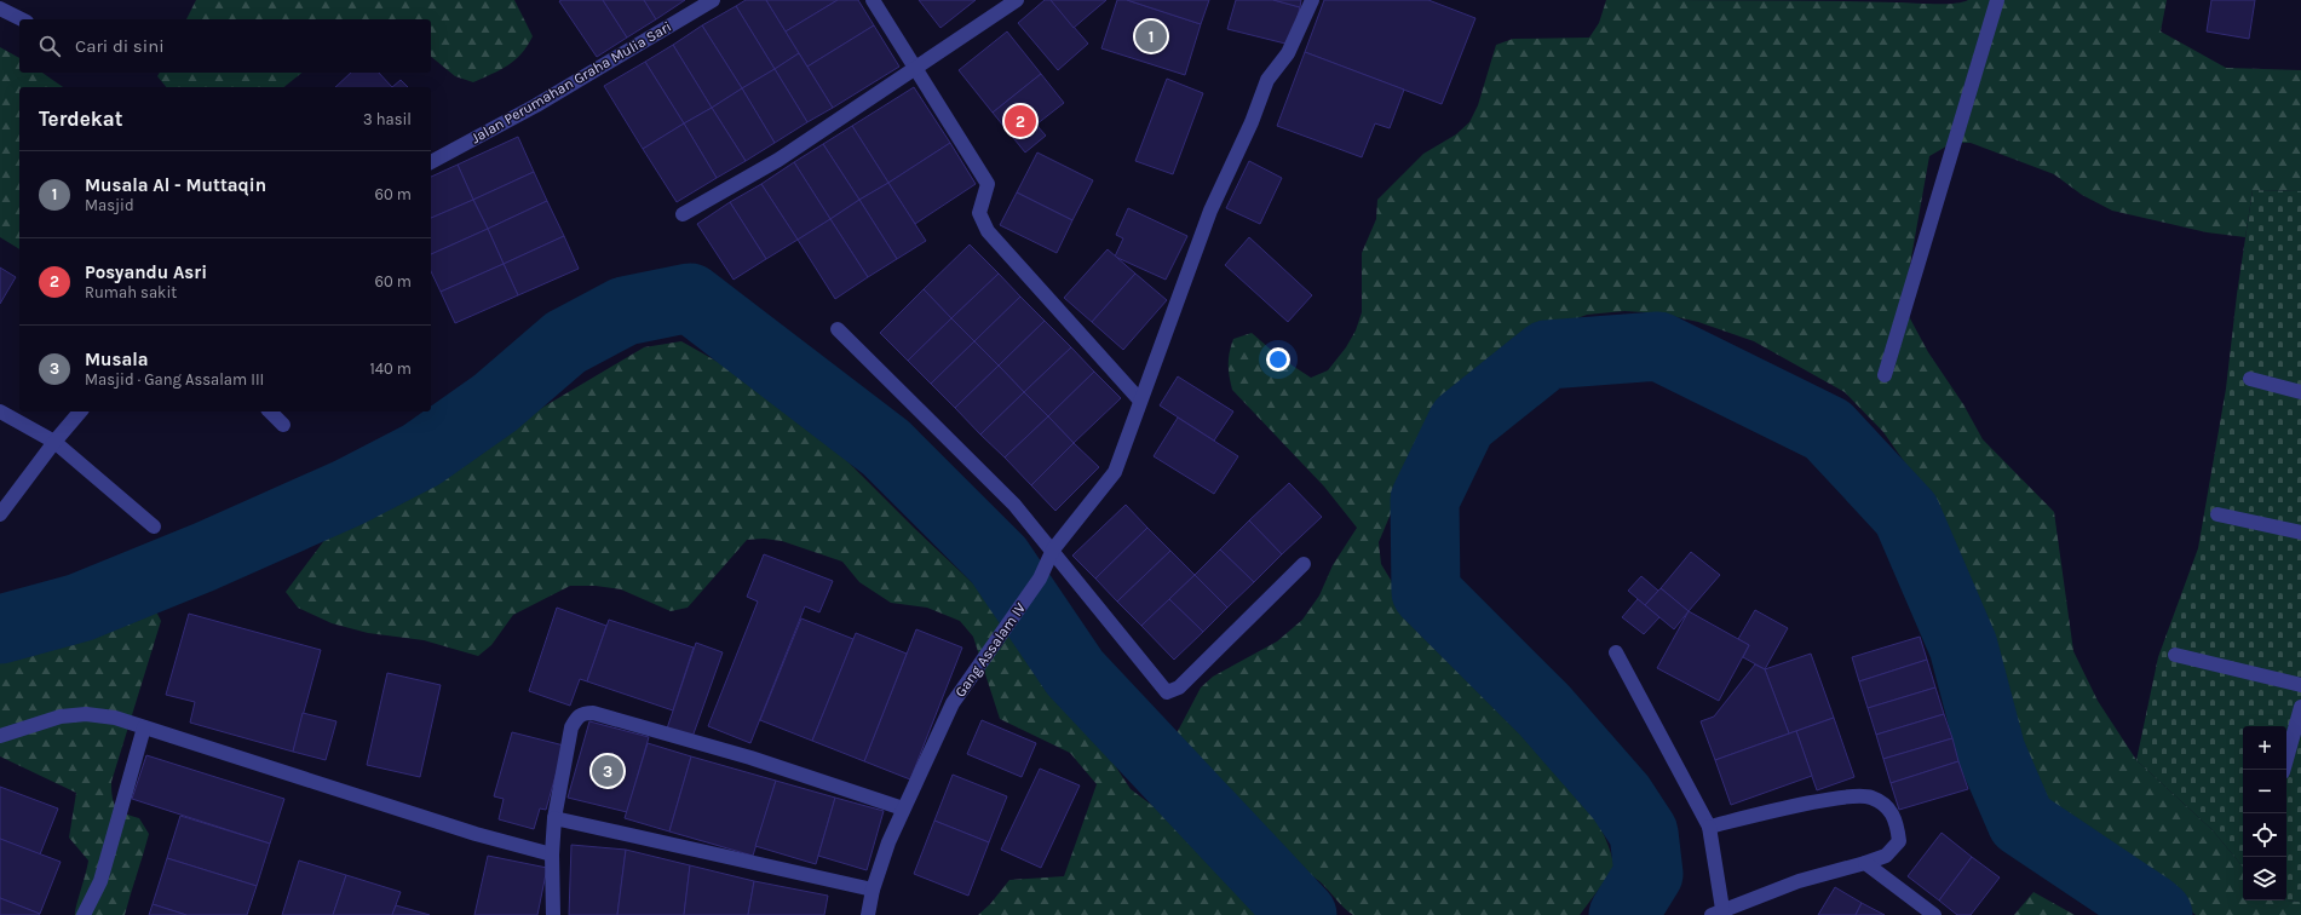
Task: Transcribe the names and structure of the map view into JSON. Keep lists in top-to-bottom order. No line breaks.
{"streets":{"street":["Jalan Perumahan Graha Mulia Sari","Gang Assalam IV"]},"page":{"pins":["1","2","3"],"search":"Cari di sini","heading":["Terdekat","3 hasil"],"list":[{"mark":"1","name":"Musala Al - Muttaqin","note":"Masjid","value":"60 m"},{"mark":"2","name":"Posyandu Asri","note":"Rumah sakit","value":"60 m"},{"mark":"3","name":"Musala","note":"Masjid · Gang Assalam III","value":"140 m"}],"map_buttons":["+","−"]}}
